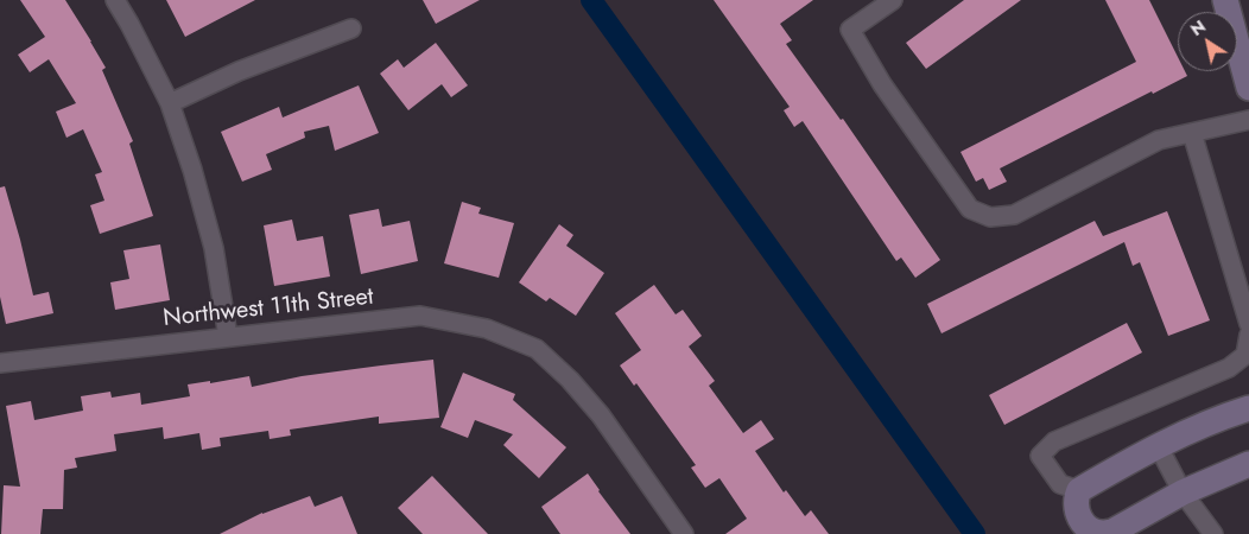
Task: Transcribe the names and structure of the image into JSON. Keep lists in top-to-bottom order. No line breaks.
{"streets":{"street":["Northwest 11th Street"]},"north":"top left"}
